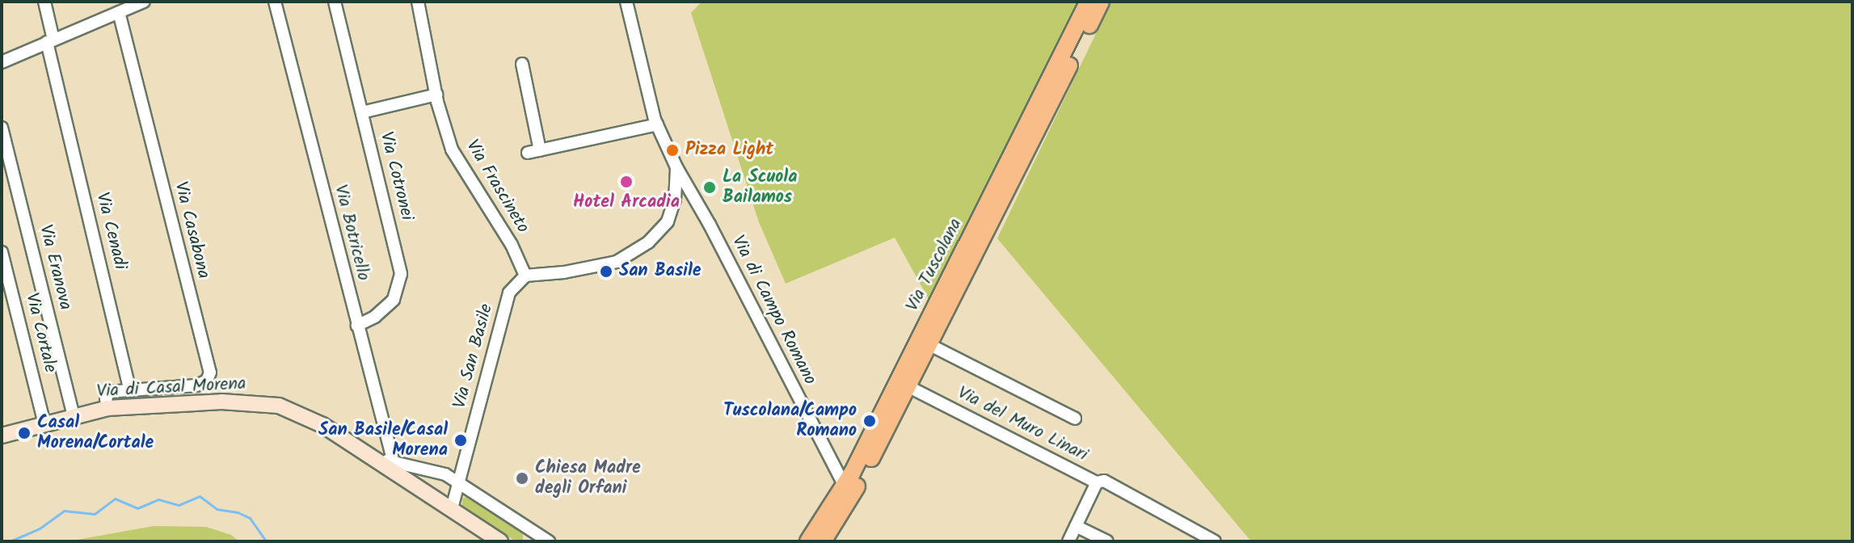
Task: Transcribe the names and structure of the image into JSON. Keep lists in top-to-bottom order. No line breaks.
{"streets":{"main road":["Via Tuscolana","Via di Casal Morena"],"street":["Via Cotronei","Via Frascineto","Via Casabona","Via Cenadi","Via Botricello","Via Eranova","Via di Campo Romano","Via Cortale","Via San Basile","Via del Muro Linari"]},"crossings":[["Via Cotronei","Via Frascineto"],["Via Cotronei","Via Botricello"],["Via Frascineto","Via San Basile"],["Via Casabona","Via Cenadi"],["Via Botricello","Via di Casal Morena"],["Via Tuscolana","Via di Campo Romano"],["Via Tuscolana","Via del Muro Linari"],["Via Eranova","Via di Casal Morena"],["Via Cortale","Via di Casal Morena"],["Via San Basile","Via di Casal Morena"]],"places":["Pizza Light","Hotel Arcadia","La Scuola Bailamos","San Basile","Tuscolana/Campo Romano","Casal Morena/Cortale","San Basile/Casal Morena","Chiesa Madre degli Orfani"]}
